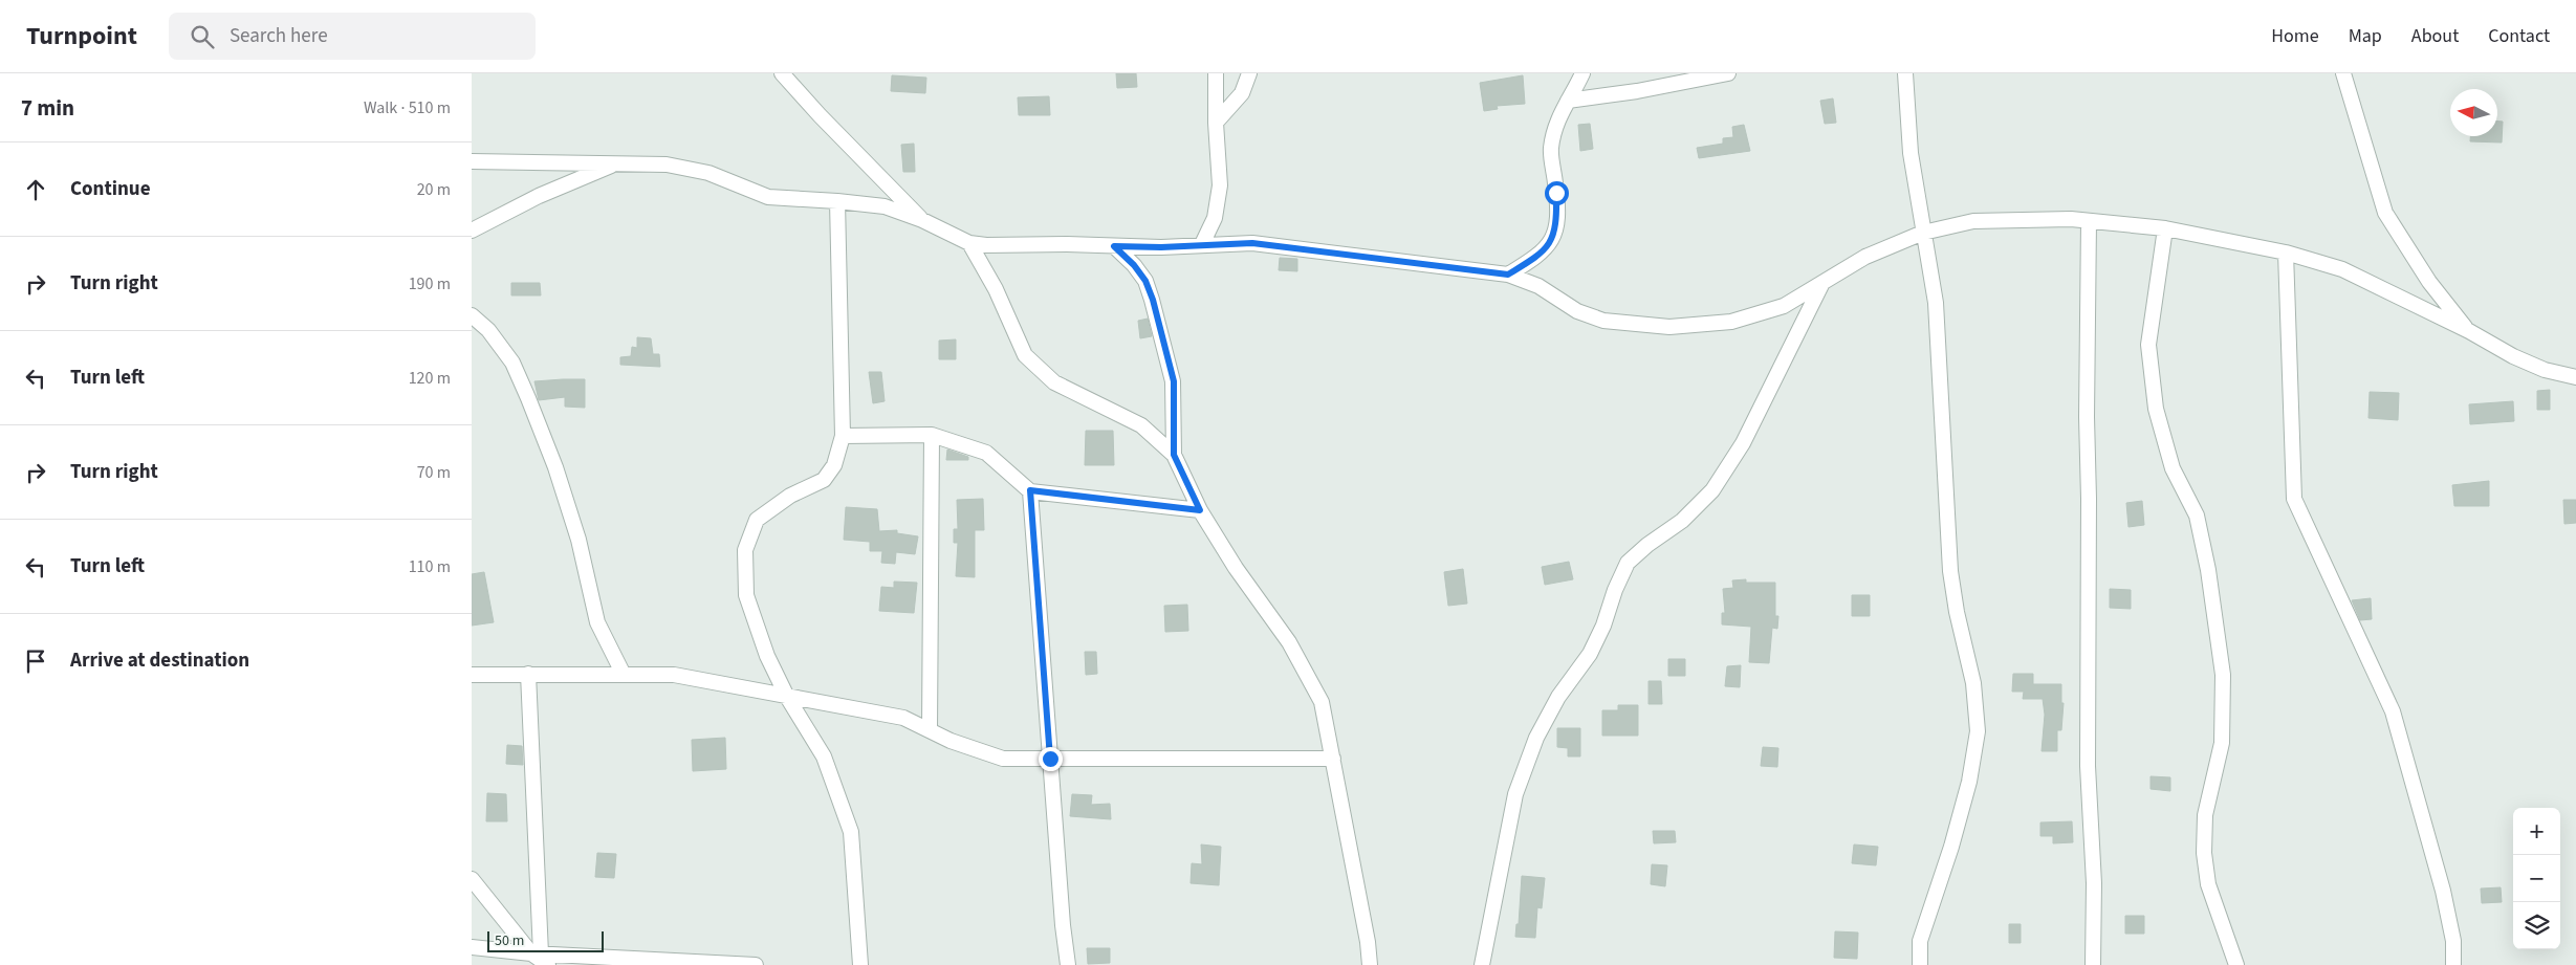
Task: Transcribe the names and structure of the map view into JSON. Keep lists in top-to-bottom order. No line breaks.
{"scale_bar":"50 m","north":"left","page":{"header":"Turnpoint","search":"Search here","nav":["Home","Map","About","Contact"],"heading":["7 min","Walk · 510 m"],"list":[["Continue","20 m"],["Turn right","190 m"],["Turn left","120 m"],["Turn right","70 m"],["Turn left","110 m"],"Arrive at destination"],"map_buttons":["+","−"],"scale":"50 m"}}
